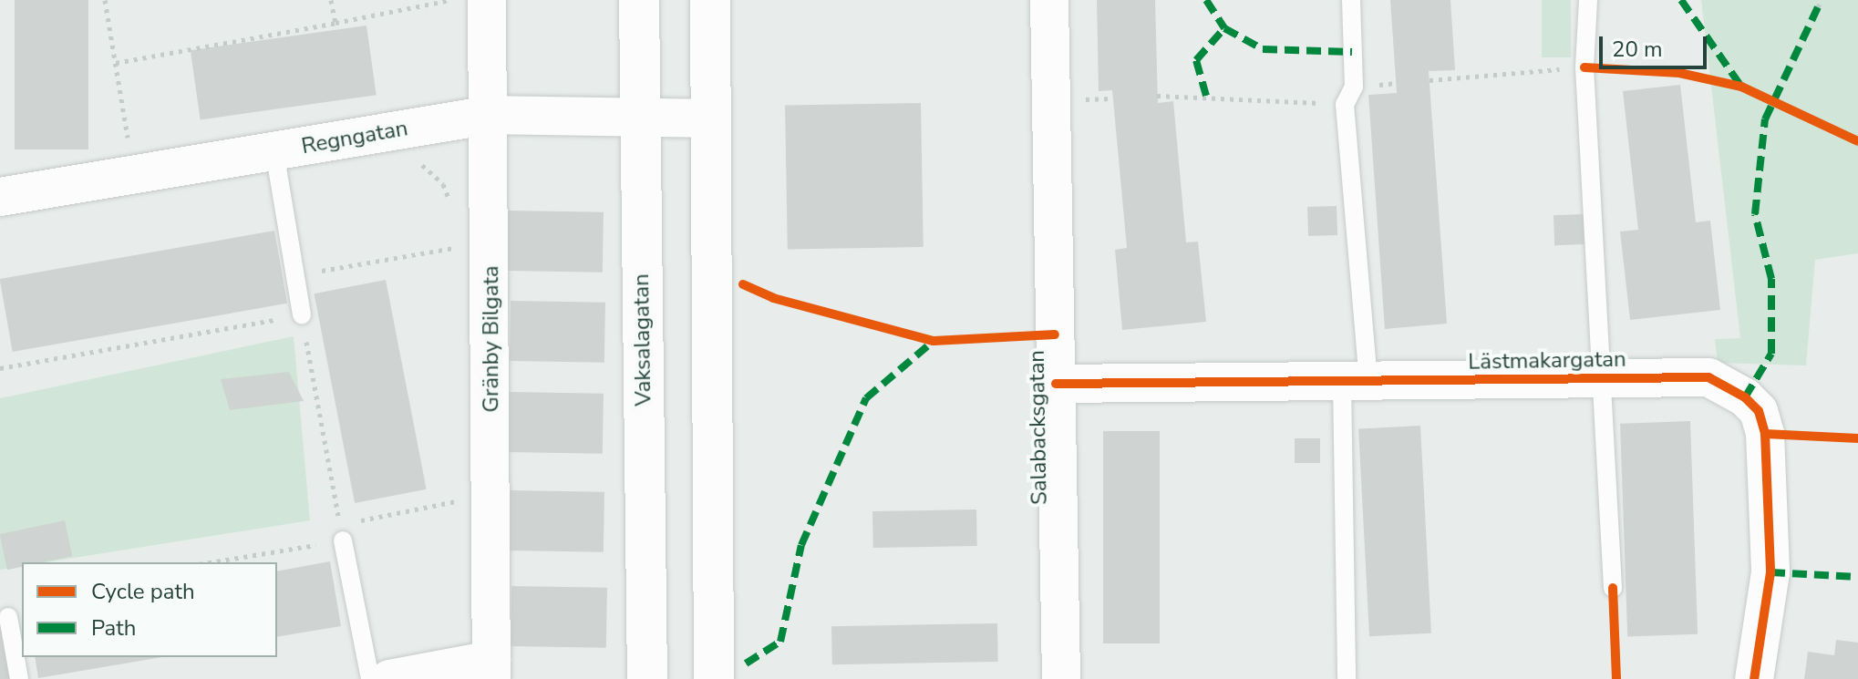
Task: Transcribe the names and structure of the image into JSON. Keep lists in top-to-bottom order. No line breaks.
{"streets":{"main road":["Vaksalagatan"],"street":["Regngatan","Gränby Bilgata","Lästmakargatan","Salabacksgatan"]},"crossings":[["Regngatan","Gränby Bilgata"],["Regngatan","Vaksalagatan"],["Lästmakargatan","Salabacksgatan"]],"legend":["Cycle path","Path"],"scale_bar":"20 m"}
